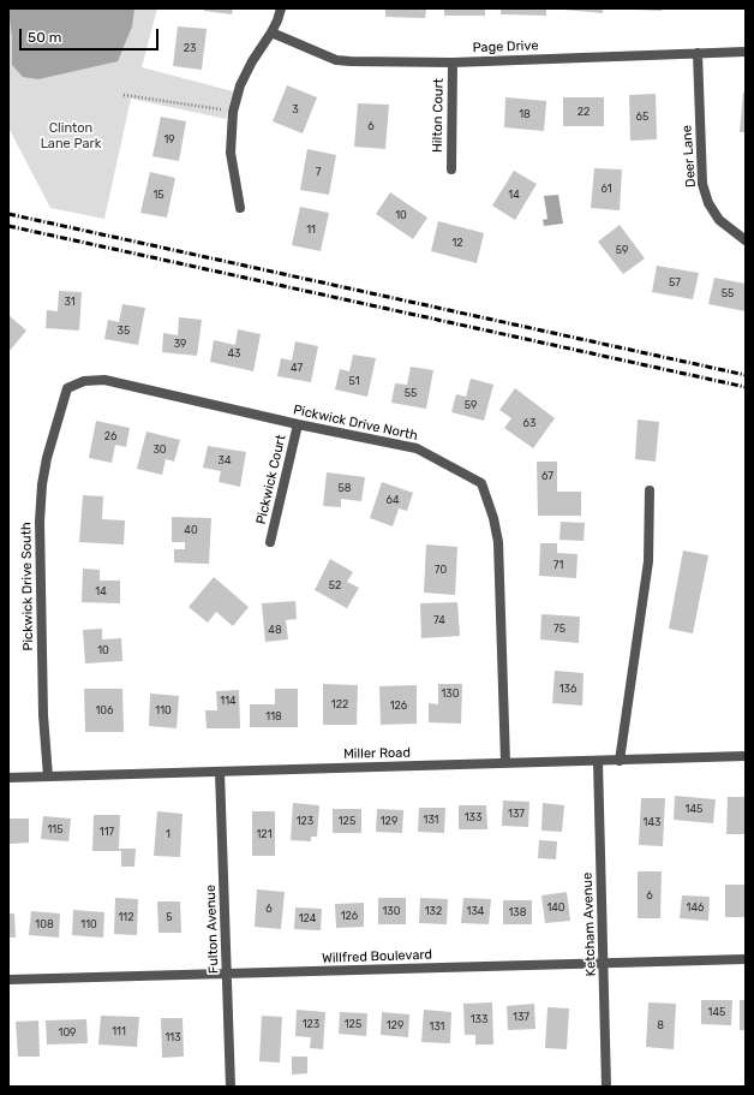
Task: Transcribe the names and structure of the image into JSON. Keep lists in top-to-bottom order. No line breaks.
{"streets":{"street":["Page Drive","Hilton Court","Deer Lane","Pickwick Drive North","Pickwick Court","Pickwick Drive South","Miller Road","Ketcham Avenue","Fulton Avenue","Willfred Boulevard"]},"crossings":[["Page Drive","Hilton Court"],["Page Drive","Deer Lane"],["Pickwick Drive North","Pickwick Court"],["Pickwick Drive North","Pickwick Drive South"],["Pickwick Drive North","Miller Road"],["Pickwick Drive South","Miller Road"],["Miller Road","Ketcham Avenue"],["Miller Road","Fulton Avenue"],["Ketcham Avenue","Willfred Boulevard"],["Fulton Avenue","Willfred Boulevard"]],"parks":["Clinton Lane Park"],"house_numbers":["23","3","22","18","65","6","19","7","61","15","14","10","11","12","59","57","55","31","35","39","43","47","51","55","59","63","26","30","34","67","58","64","40","71","70","52","14","74","75","48","10","136","130","114","122","126","106","110","118","145","137","133","131","123","125","129","143","115","117","1","121","6","140","146","6","130","132","134","138","126","112","5","124","108","110","145","137","133","123","125","129","8","131","111","109","113"],"scale_bar":"50 m"}
